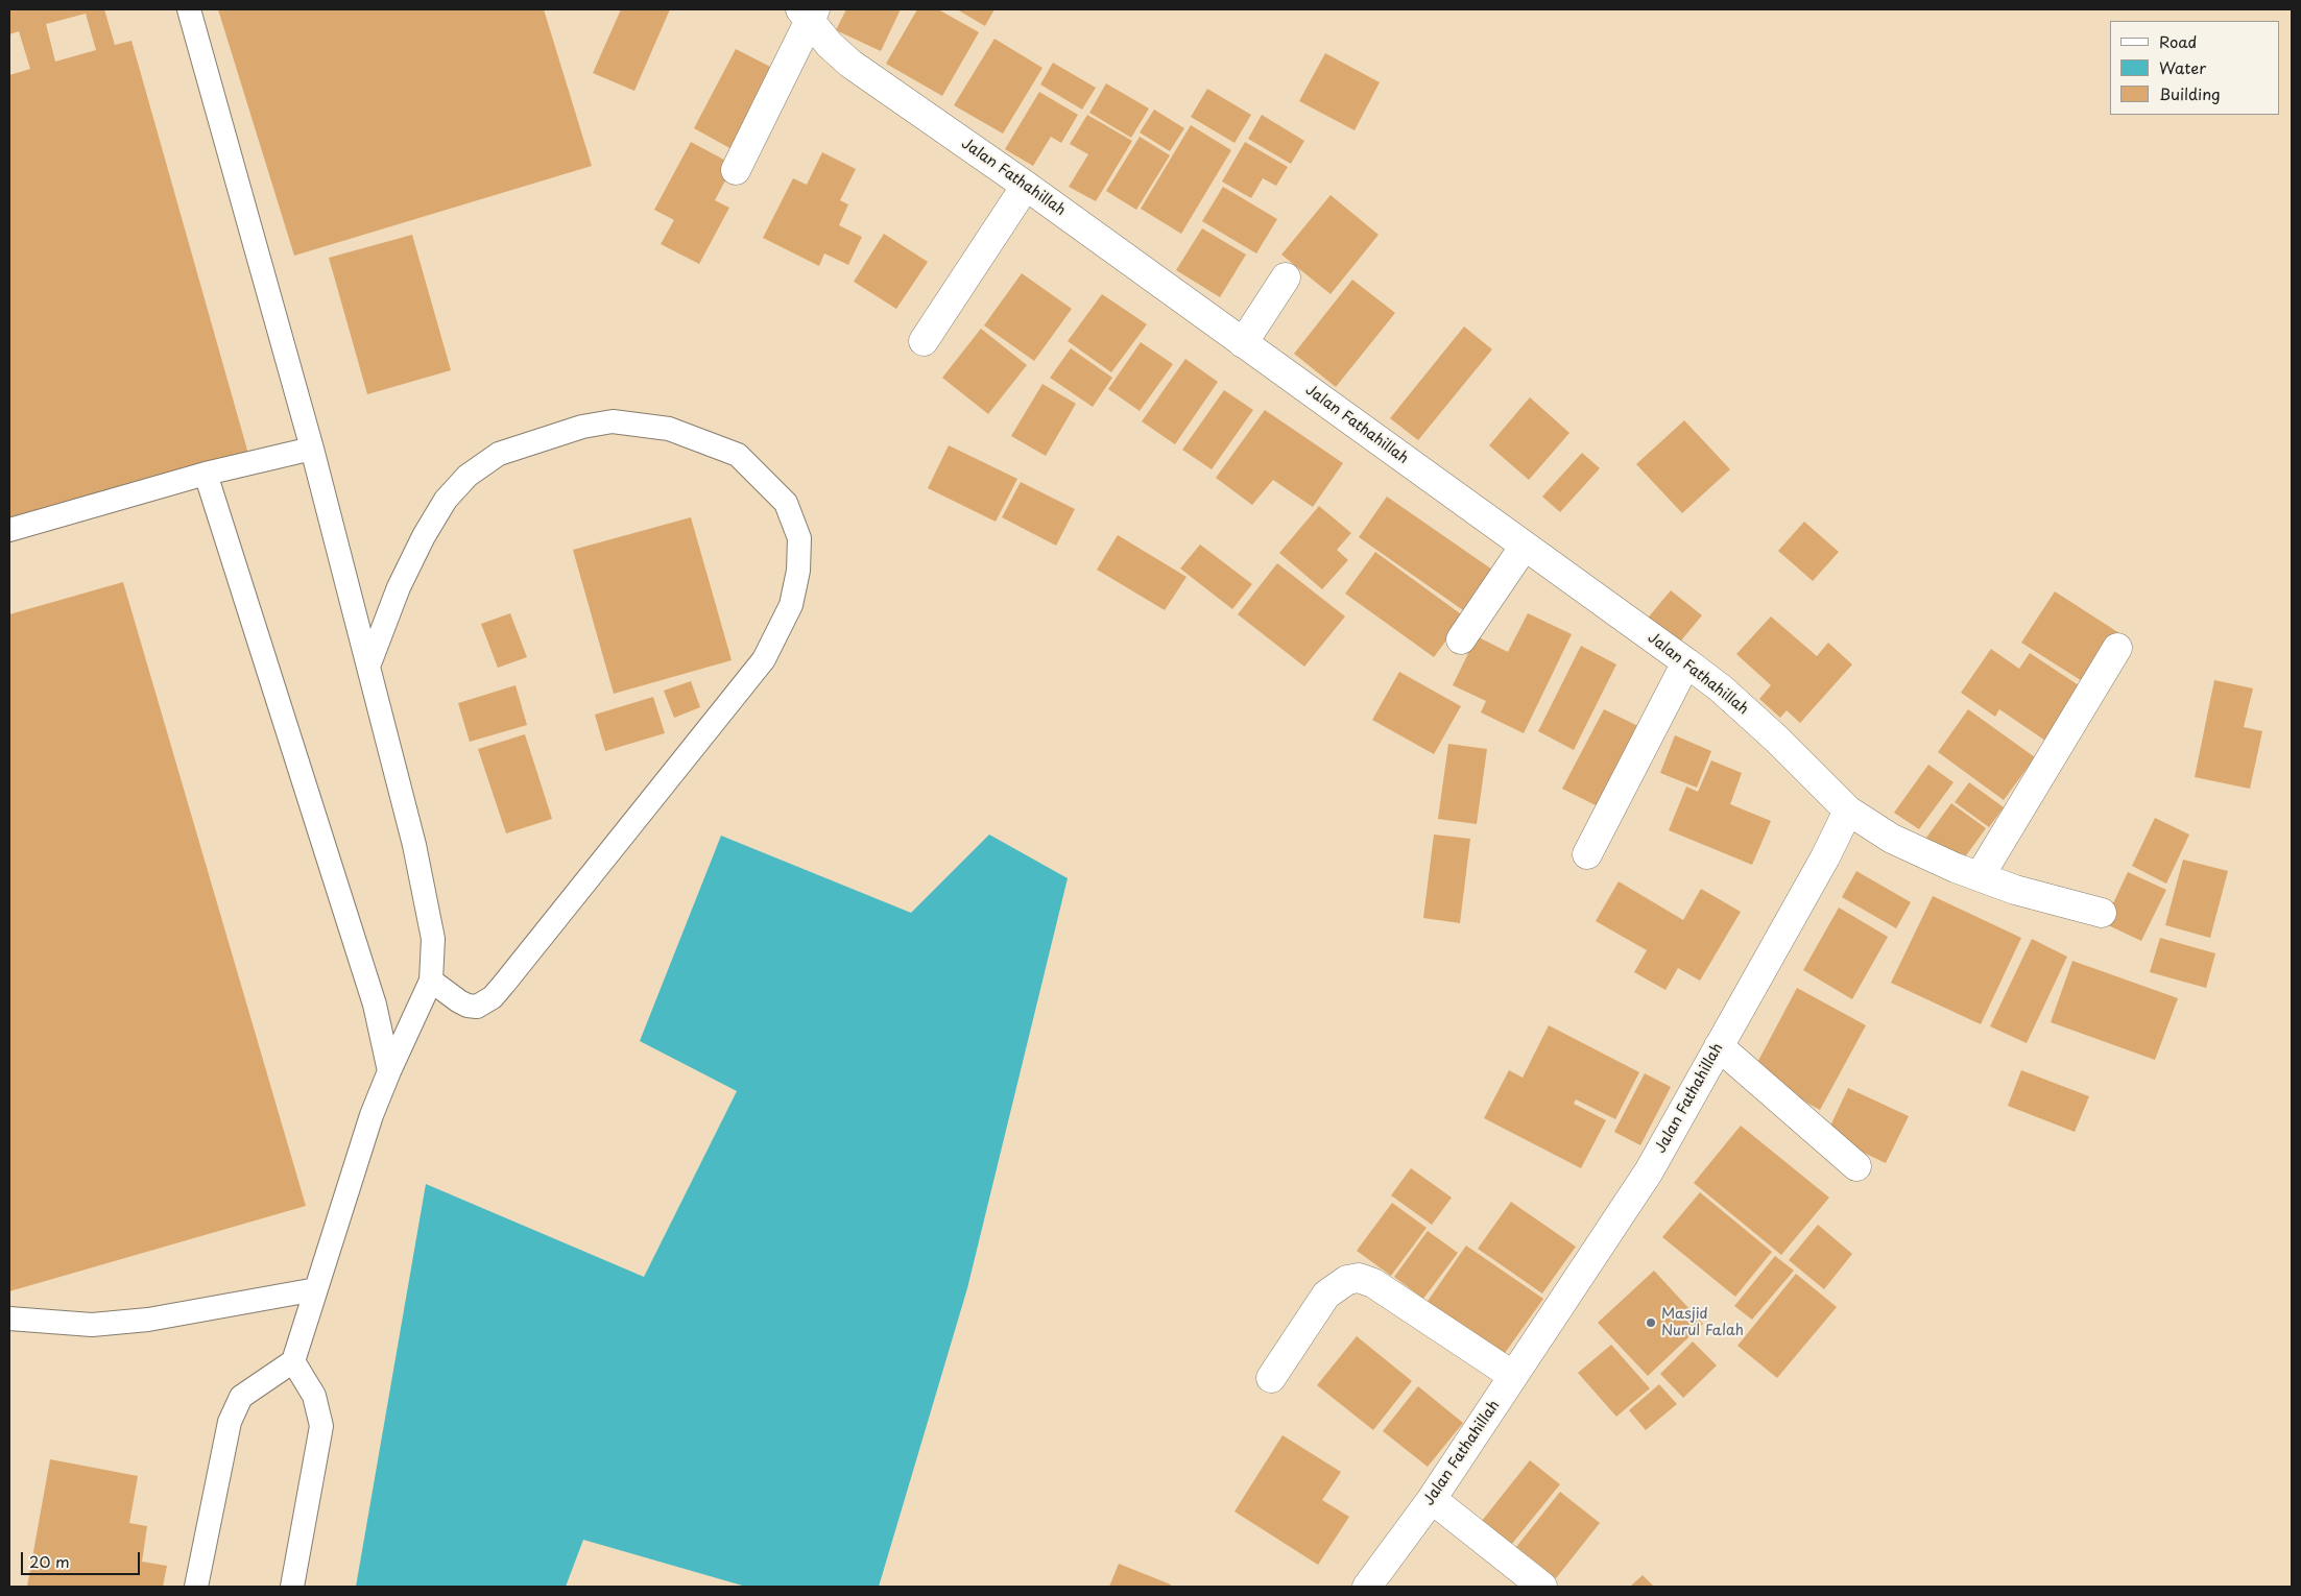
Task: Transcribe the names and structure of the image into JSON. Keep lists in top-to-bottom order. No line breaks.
{"streets":{"street":["Jalan Fathahillah"]},"places":["Masjid Nurul Falah"],"legend":["Road","Water","Building"],"scale_bar":"20 m"}
